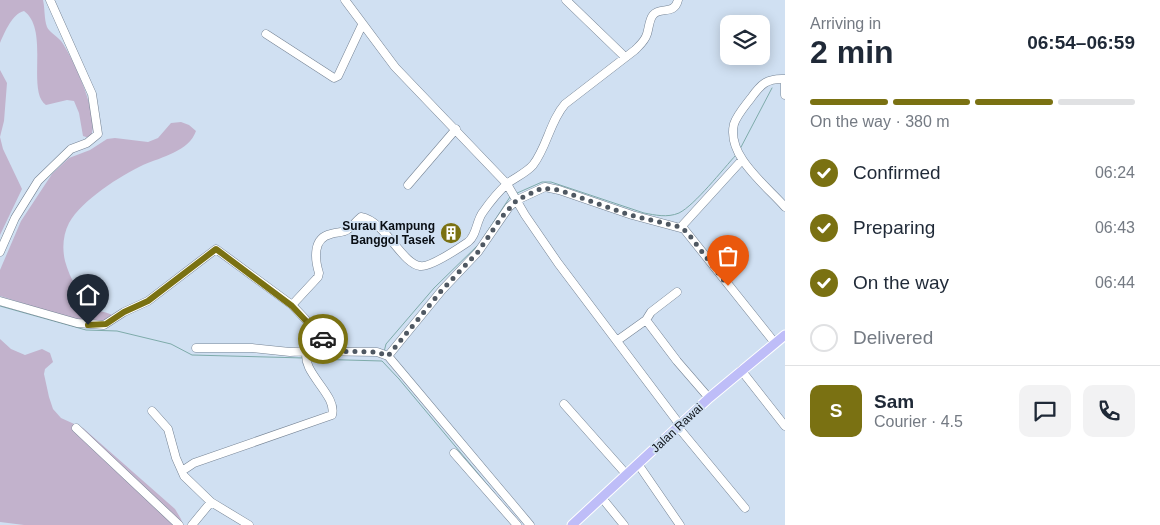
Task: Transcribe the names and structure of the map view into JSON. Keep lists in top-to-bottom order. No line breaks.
{"streets":{"main road":["Jalan Rawai"]},"places":{"building":["Surau Kampung Banggol Tasek"]},"page":{"heading":["2 min","Arriving in","06:54–06:59"],"panel":["Sam","Courier · 4.5"],"bar":"On the way · 380 m","list":[["Confirmed","06:24"],["Preparing","06:43"],["On the way","06:44"],"Delivered"],"round":"S"}}
